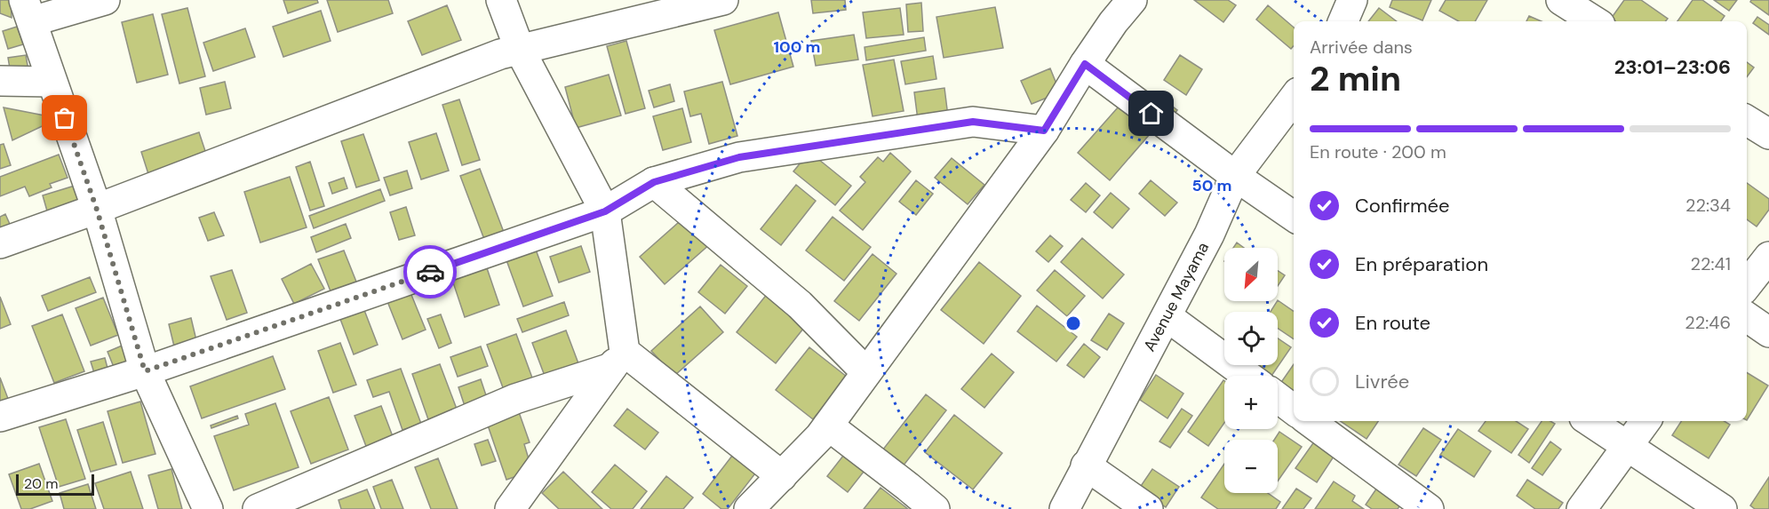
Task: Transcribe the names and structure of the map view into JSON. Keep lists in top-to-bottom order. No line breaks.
{"streets":{"street":["Avenue Mayama"]},"scale_bar":"20 m","north":"bottom left","page":{"heading":["2 min","Arrivée dans","23:01–23:06"],"bar":"En route · 200 m","list":[["Confirmée","22:34"],["En préparation","22:41"],["En route","22:46"],"Livrée"],"map_buttons":["+","−"],"scale":"20 m"},"rings":["100 m","50 m"]}
